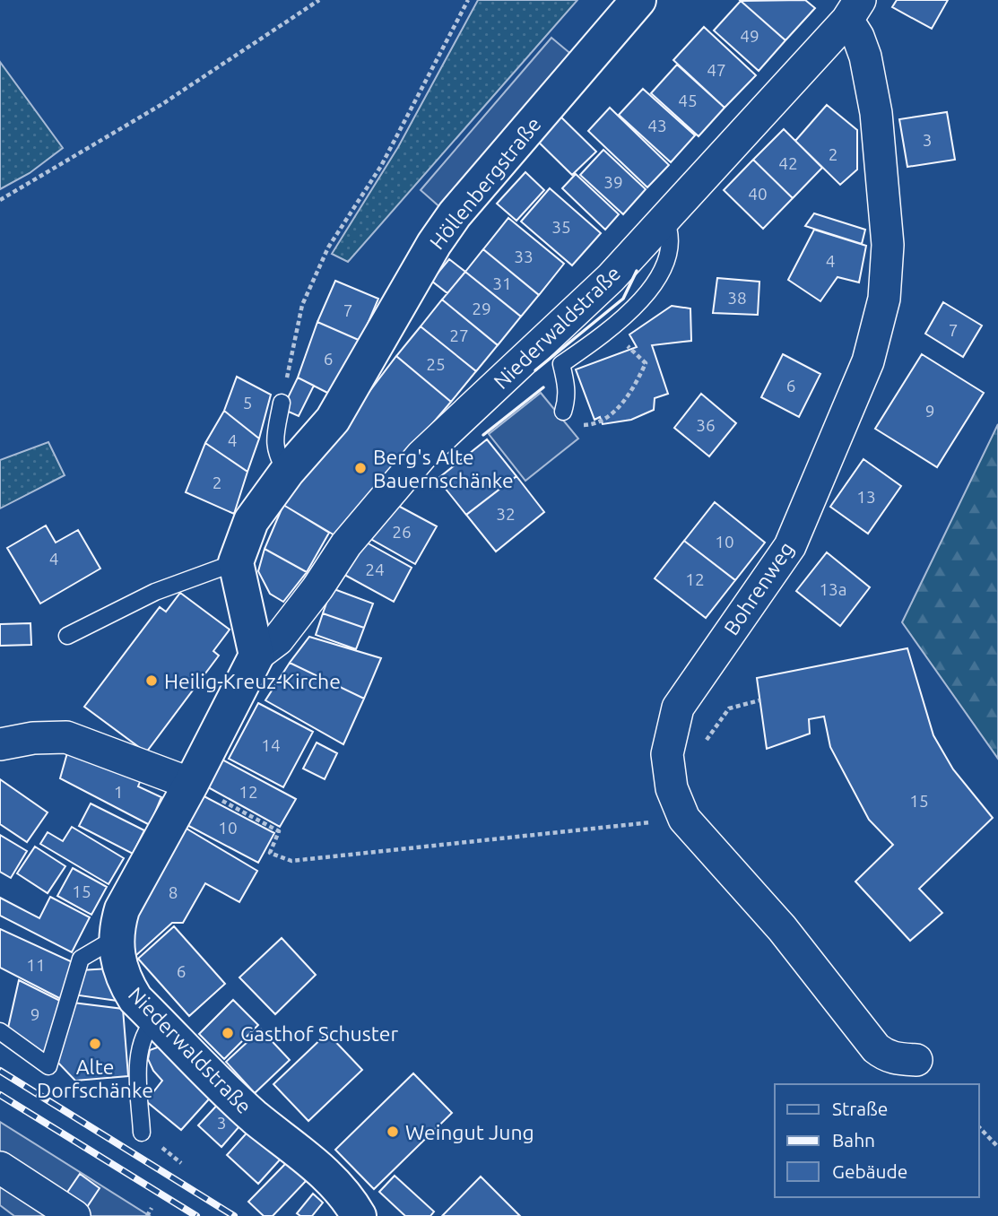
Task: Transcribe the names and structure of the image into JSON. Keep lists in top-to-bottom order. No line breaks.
{"streets":{"main road":["Höllenbergstraße","Niederwaldstraße"],"street":["Bohrenweg"]},"crossings":[["Niederwaldstraße","Bohrenweg"]],"places":["Berg's Alte Bauernschänke","Heilig-Kreuz-Kirche","Gasthof Schuster","Alte Dorfschänke","Weingut Jung"],"house_numbers":["49","47","45","43","3","2","42","39","40","35","33","4","31","38","29","7","7","27","6","25","6","5","9","36","4","2","13","32","26","10","4","24","12","13a","14","1","12","15","10","15","8","11","6","9","3"],"legend":["Straße","Bahn","Gebäude"]}
